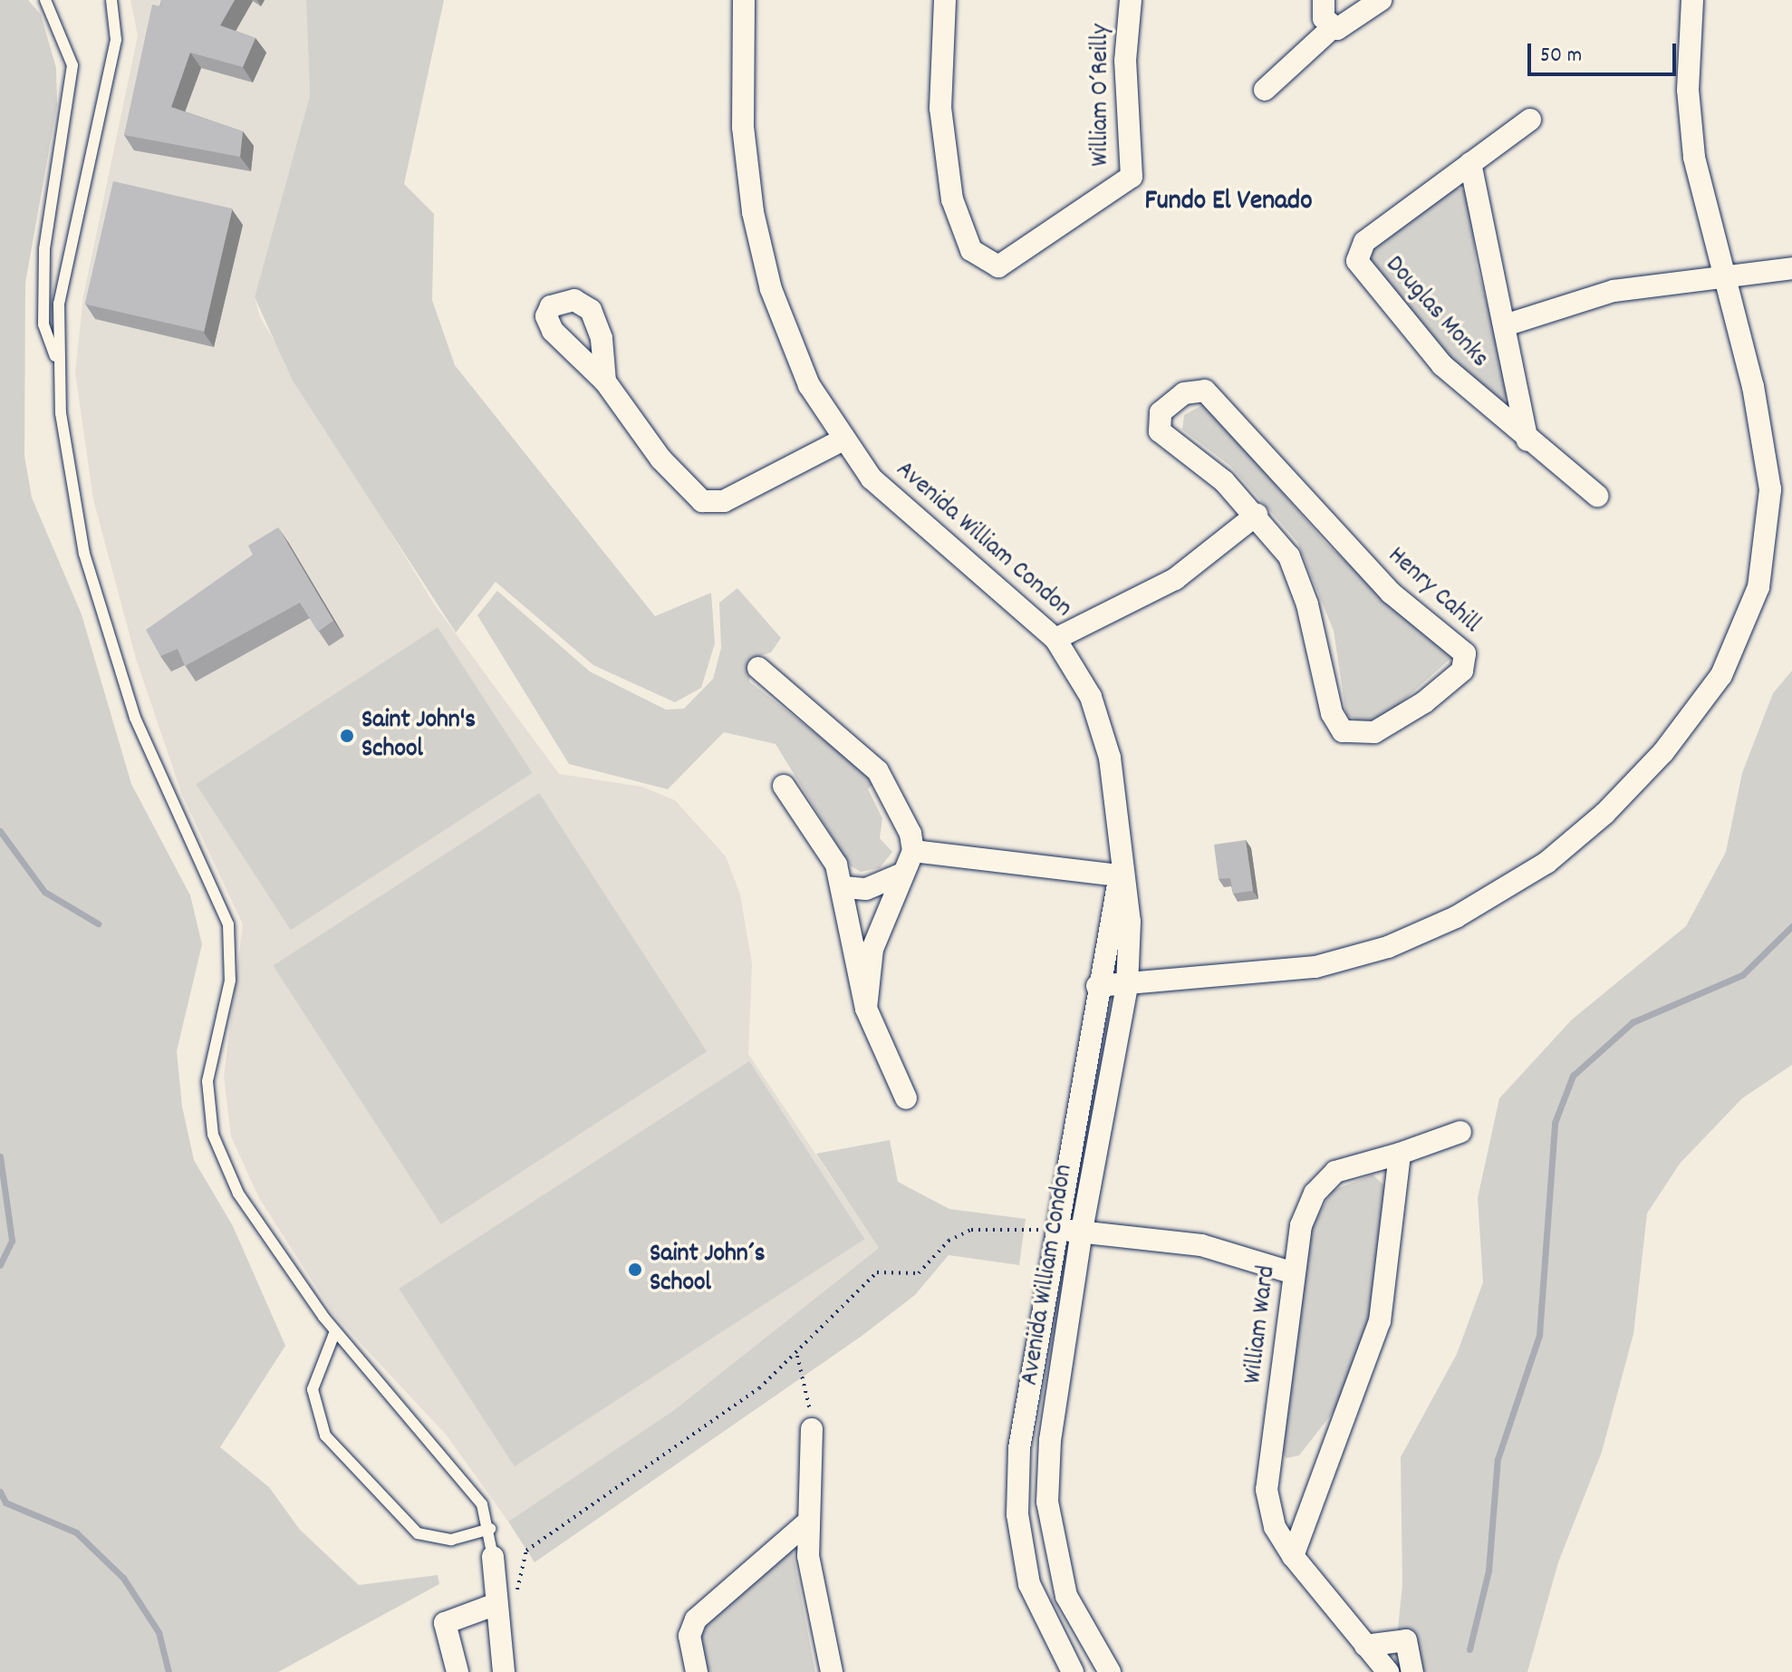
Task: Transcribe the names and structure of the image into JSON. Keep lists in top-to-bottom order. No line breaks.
{"streets":{"street":["William O´Reilly","Douglas Monks","Avenida William Condon","Henry Cahill","William Ward"]},"districts":["Fundo El Venado"],"places":["Saint John's School","Saint John´s School"],"scale_bar":"50 m"}
